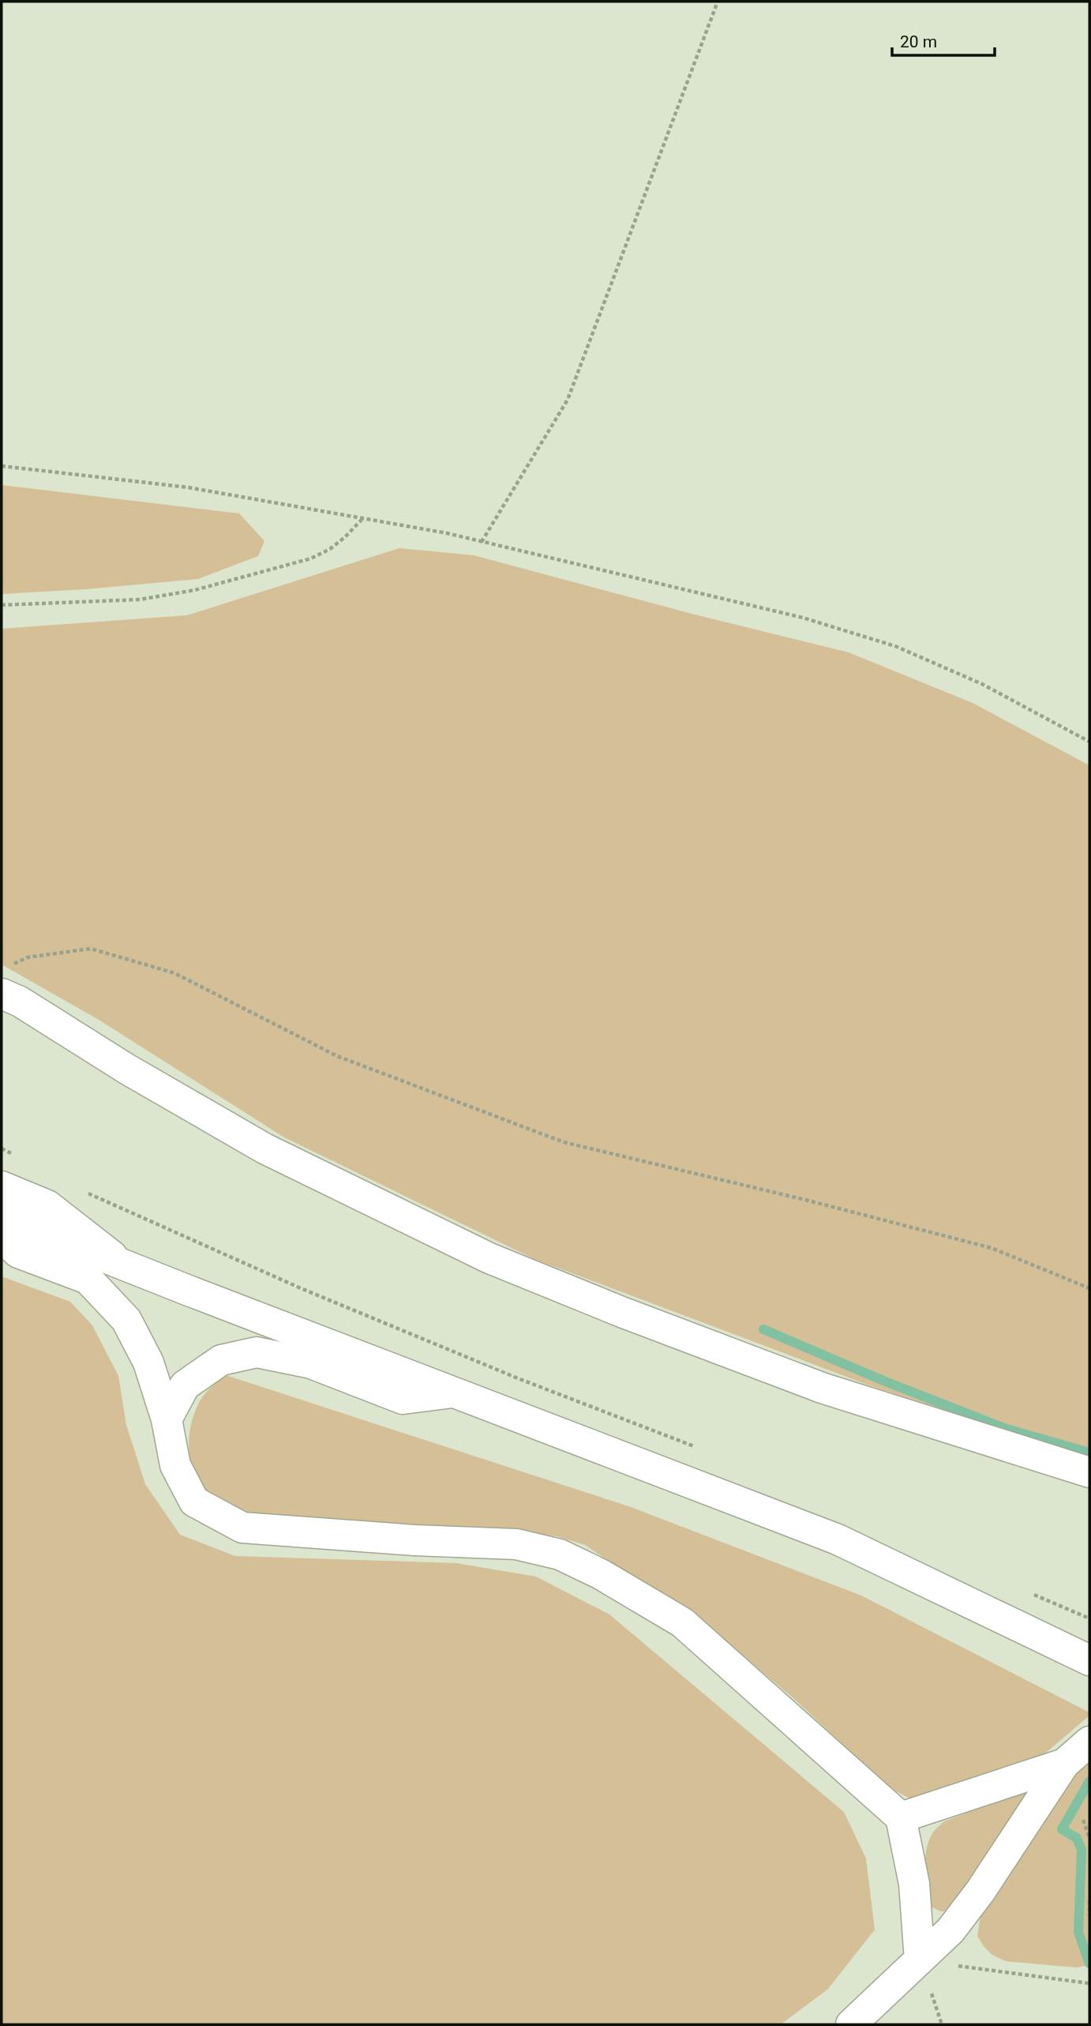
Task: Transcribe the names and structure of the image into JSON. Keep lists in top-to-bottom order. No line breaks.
{"scale_bar":"20 m"}
